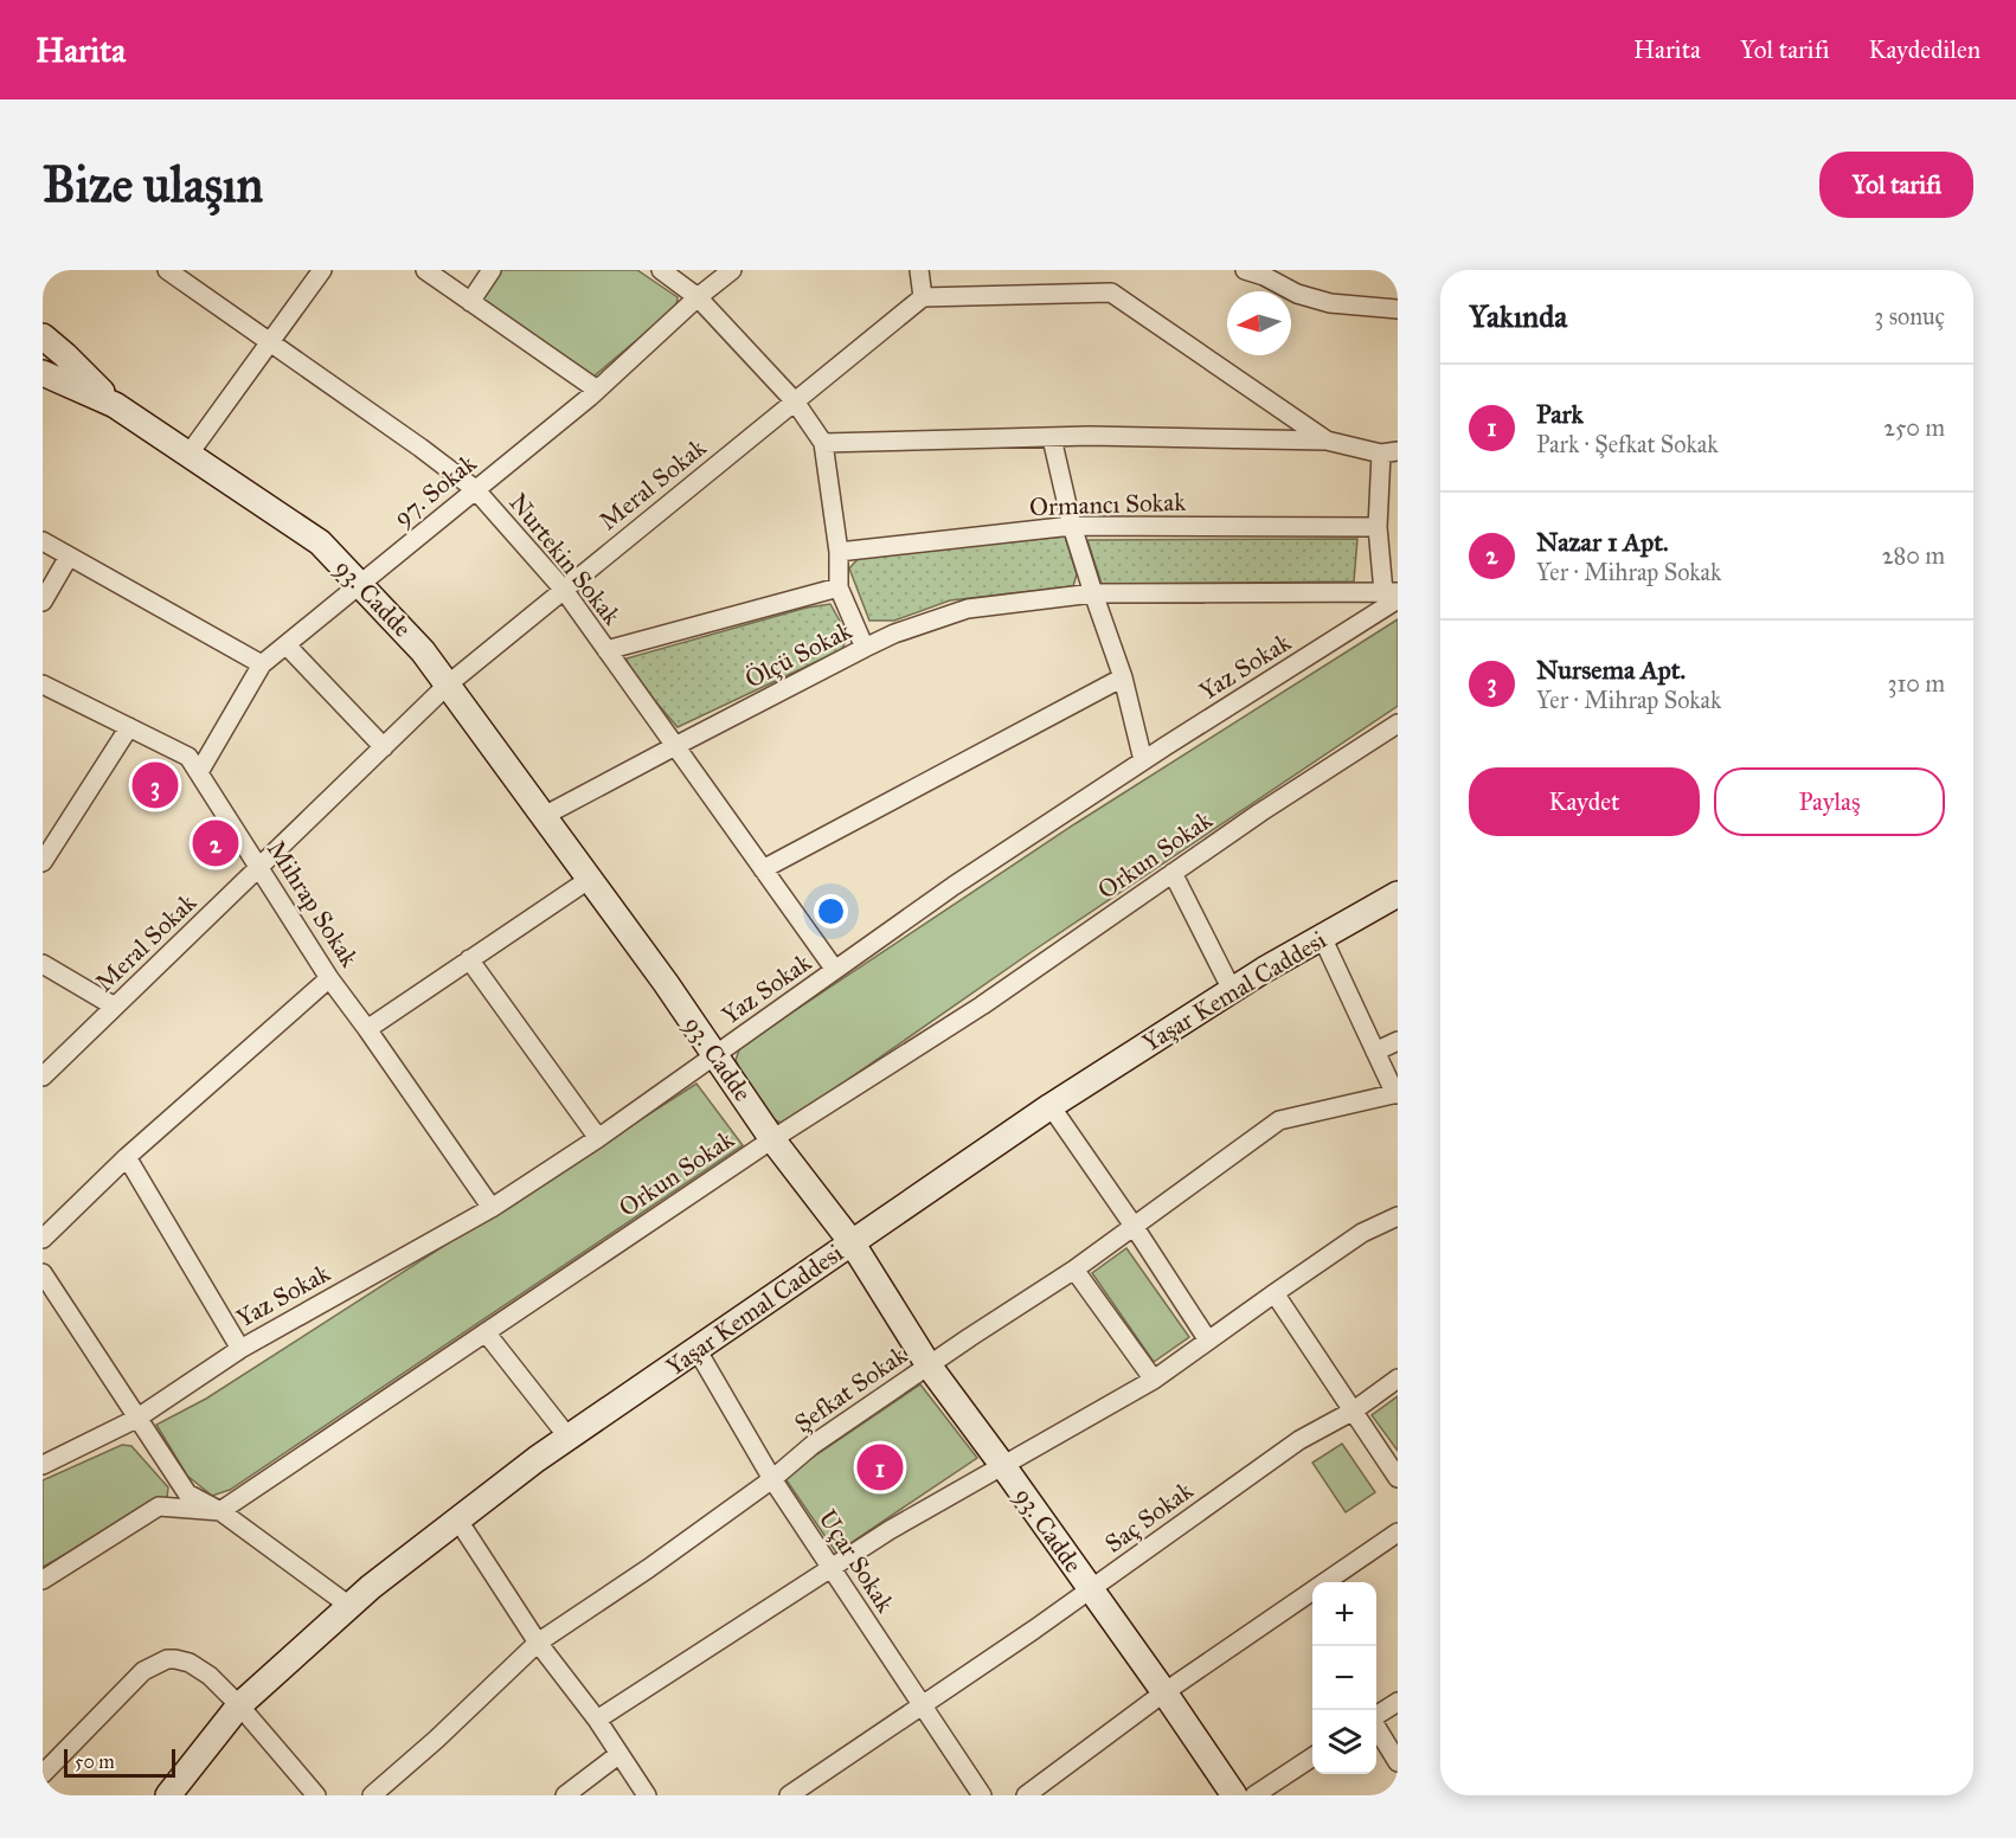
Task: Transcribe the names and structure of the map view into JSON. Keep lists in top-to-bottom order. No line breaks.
{"streets":{"main road":["93. Cadde","Yaşar Kemal Caddesi"],"street":["Meral Sokak","97. Sokak","Ormancı Sokak","Nurtekin Sokak","Ölçü Sokak","Yaz Sokak","Orkun Sokak","Mihrap Sokak","Şefkat Sokak","Saç Sokak","Uçar Sokak"]},"crossings":[["Meral Sokak","Nurtekin Sokak"],["Meral Sokak","93. Cadde"],["Meral Sokak","Mihrap Sokak"],["97. Sokak","Nurtekin Sokak"],["97. Sokak","93. Cadde"],["97. Sokak","Mihrap Sokak"],["Nurtekin Sokak","Ölçü Sokak"],["Nurtekin Sokak","Yaz Sokak"],["93. Cadde","Ölçü Sokak"],["93. Cadde","Yaz Sokak"],["93. Cadde","Orkun Sokak"],["93. Cadde","Yaşar Kemal Caddesi"],["93. Cadde","Şefkat Sokak"],["93. Cadde","Saç Sokak"],["Ölçü Sokak","Yaz Sokak"],["Yaz Sokak","Mihrap Sokak"],["Yaşar Kemal Caddesi","Uçar Sokak"],["Şefkat Sokak","Uçar Sokak"],["Saç Sokak","Uçar Sokak"]],"scale_bar":"50 m","north":"left","page":{"header":"Harita","nav":["Harita","Yol tarifi","Kaydedilen"],"buttons":["Yol tarifi",["Kaydet","Paylaş"]],"title":"Bize ulaşın","heading":["Yakında","3 sonuç"],"list":[{"mark":"1","name":"Park","note":"Park · Şefkat Sokak","value":"250 m"},{"mark":"2","name":"Nazar 1 Apt.","note":"Yer · Mihrap Sokak","value":"280 m"},{"mark":"3","name":"Nursema Apt.","note":"Yer · Mihrap Sokak","value":"310 m"}],"pins":["3","2","1"],"map_buttons":["+","−"],"scale":"50 m"}}
